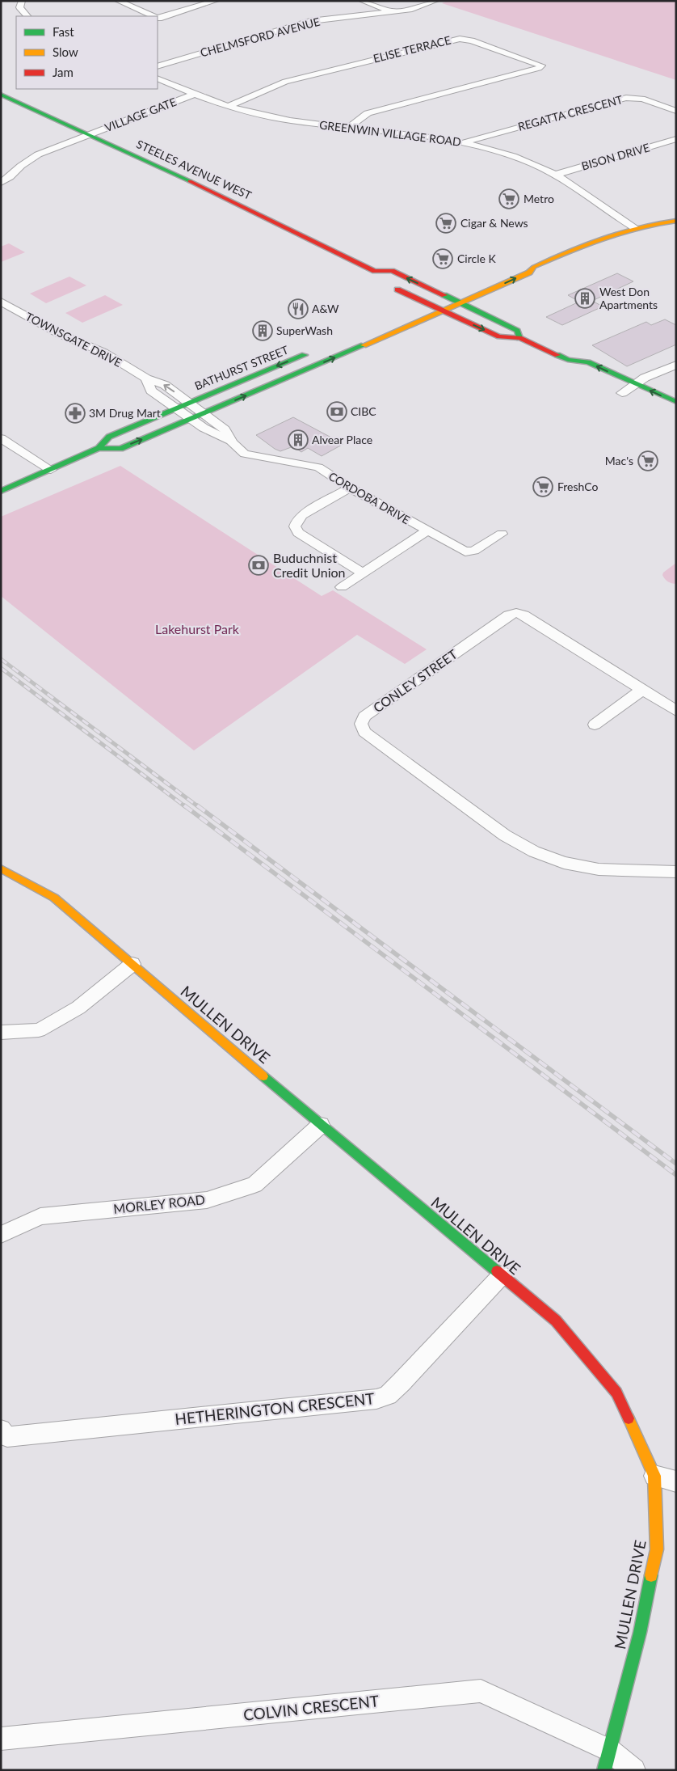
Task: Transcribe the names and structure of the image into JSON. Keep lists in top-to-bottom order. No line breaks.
{"streets":{"main road":["STEELES AVENUE WEST","BATHURST STREET","MULLEN DRIVE"],"street":["CHELMSFORD AVENUE","ELISE TERRACE","REGATTA CRESCENT","VILLAGE GATE","GREENWIN VILLAGE ROAD","BISON DRIVE","TOWNSGATE DRIVE","CORDOBA DRIVE","CONLEY STREET","MORLEY ROAD","HETHERINGTON CRESCENT","COLVIN CRESCENT"]},"crossings":[["ELISE TERRACE","GREENWIN VILLAGE ROAD"],["REGATTA CRESCENT","GREENWIN VILLAGE ROAD"],["VILLAGE GATE","GREENWIN VILLAGE ROAD"],["VILLAGE GATE","STEELES AVENUE WEST"],["GREENWIN VILLAGE ROAD","BISON DRIVE"],["GREENWIN VILLAGE ROAD","BATHURST STREET"],["STEELES AVENUE WEST","BATHURST STREET"],["TOWNSGATE DRIVE","BATHURST STREET"],["TOWNSGATE DRIVE","CORDOBA DRIVE"],["BATHURST STREET","CORDOBA DRIVE"],["MULLEN DRIVE","MORLEY ROAD"],["MULLEN DRIVE","HETHERINGTON CRESCENT"],["MULLEN DRIVE","COLVIN CRESCENT"]],"parks":["Lakehurst Park"],"places":{"supermarket":["Metro","Cigar & News","Circle K","Mac's","FreshCo"],"building":["West Don Apartments","SuperWash","Alvear Place"],"restaurant":["A&W"],"bank":["CIBC","Buduchnist Credit Union"],"pharmacy":["3M Drug Mart"]},"legend":["Fast","Slow","Jam"]}
